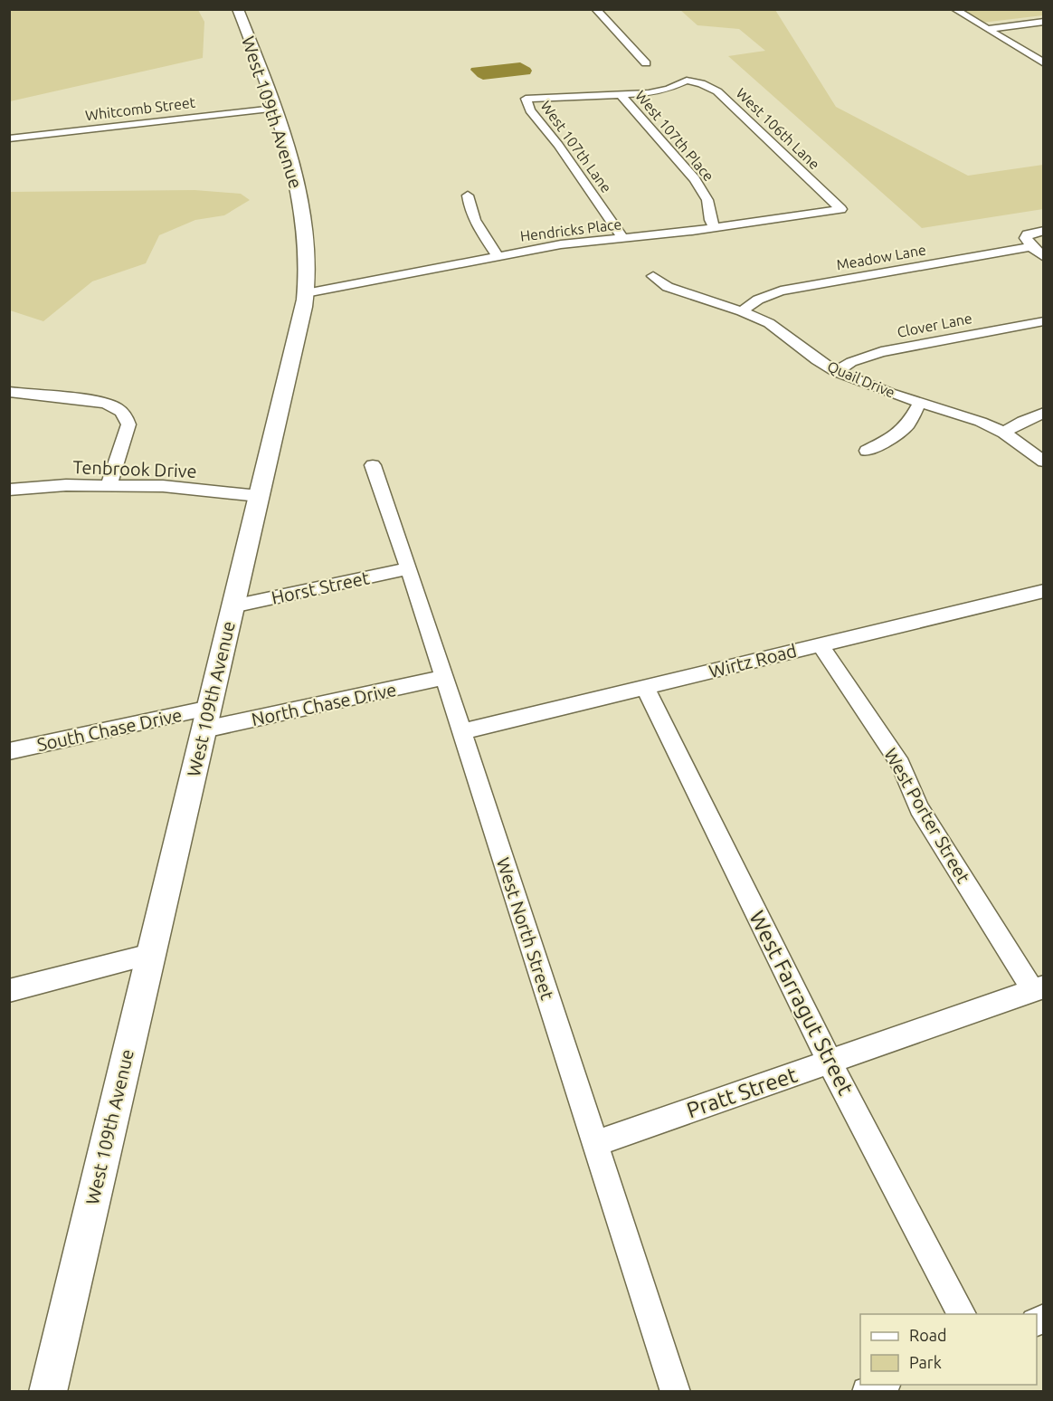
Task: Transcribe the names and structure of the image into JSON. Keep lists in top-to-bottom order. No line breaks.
{"streets":{"main road":["West 109th Avenue"],"street":["Whitcomb Street","West 106th Lane","West 107th Place","West 107th Lane","Hendricks Place","Meadow Lane","Clover Lane","Quail Drive","Tenbrook Drive","Horst Street","Wirtz Road","North Chase Drive","South Chase Drive","West Porter Street","West North Street","West Farragut Street","Pratt Street"]},"crossings":[["Whitcomb Street","West 109th Avenue"],["West 109th Avenue","Hendricks Place"],["West 109th Avenue","Tenbrook Drive"],["West 109th Avenue","Horst Street"],["West 109th Avenue","North Chase Drive"],["West 109th Avenue","South Chase Drive"],["West 106th Lane","West 107th Place"],["West 106th Lane","West 107th Lane"],["West 106th Lane","Hendricks Place"],["West 107th Place","West 107th Lane"],["West 107th Place","Hendricks Place"],["West 107th Lane","Hendricks Place"],["Meadow Lane","Quail Drive"],["Clover Lane","Quail Drive"],["Horst Street","West North Street"],["Wirtz Road","West Porter Street"],["Wirtz Road","West North Street"],["Wirtz Road","West Farragut Street"],["North Chase Drive","South Chase Drive"],["North Chase Drive","West North Street"],["West Porter Street","Pratt Street"],["West North Street","Pratt Street"],["West Farragut Street","Pratt Street"]],"legend":["Road","Park"]}
